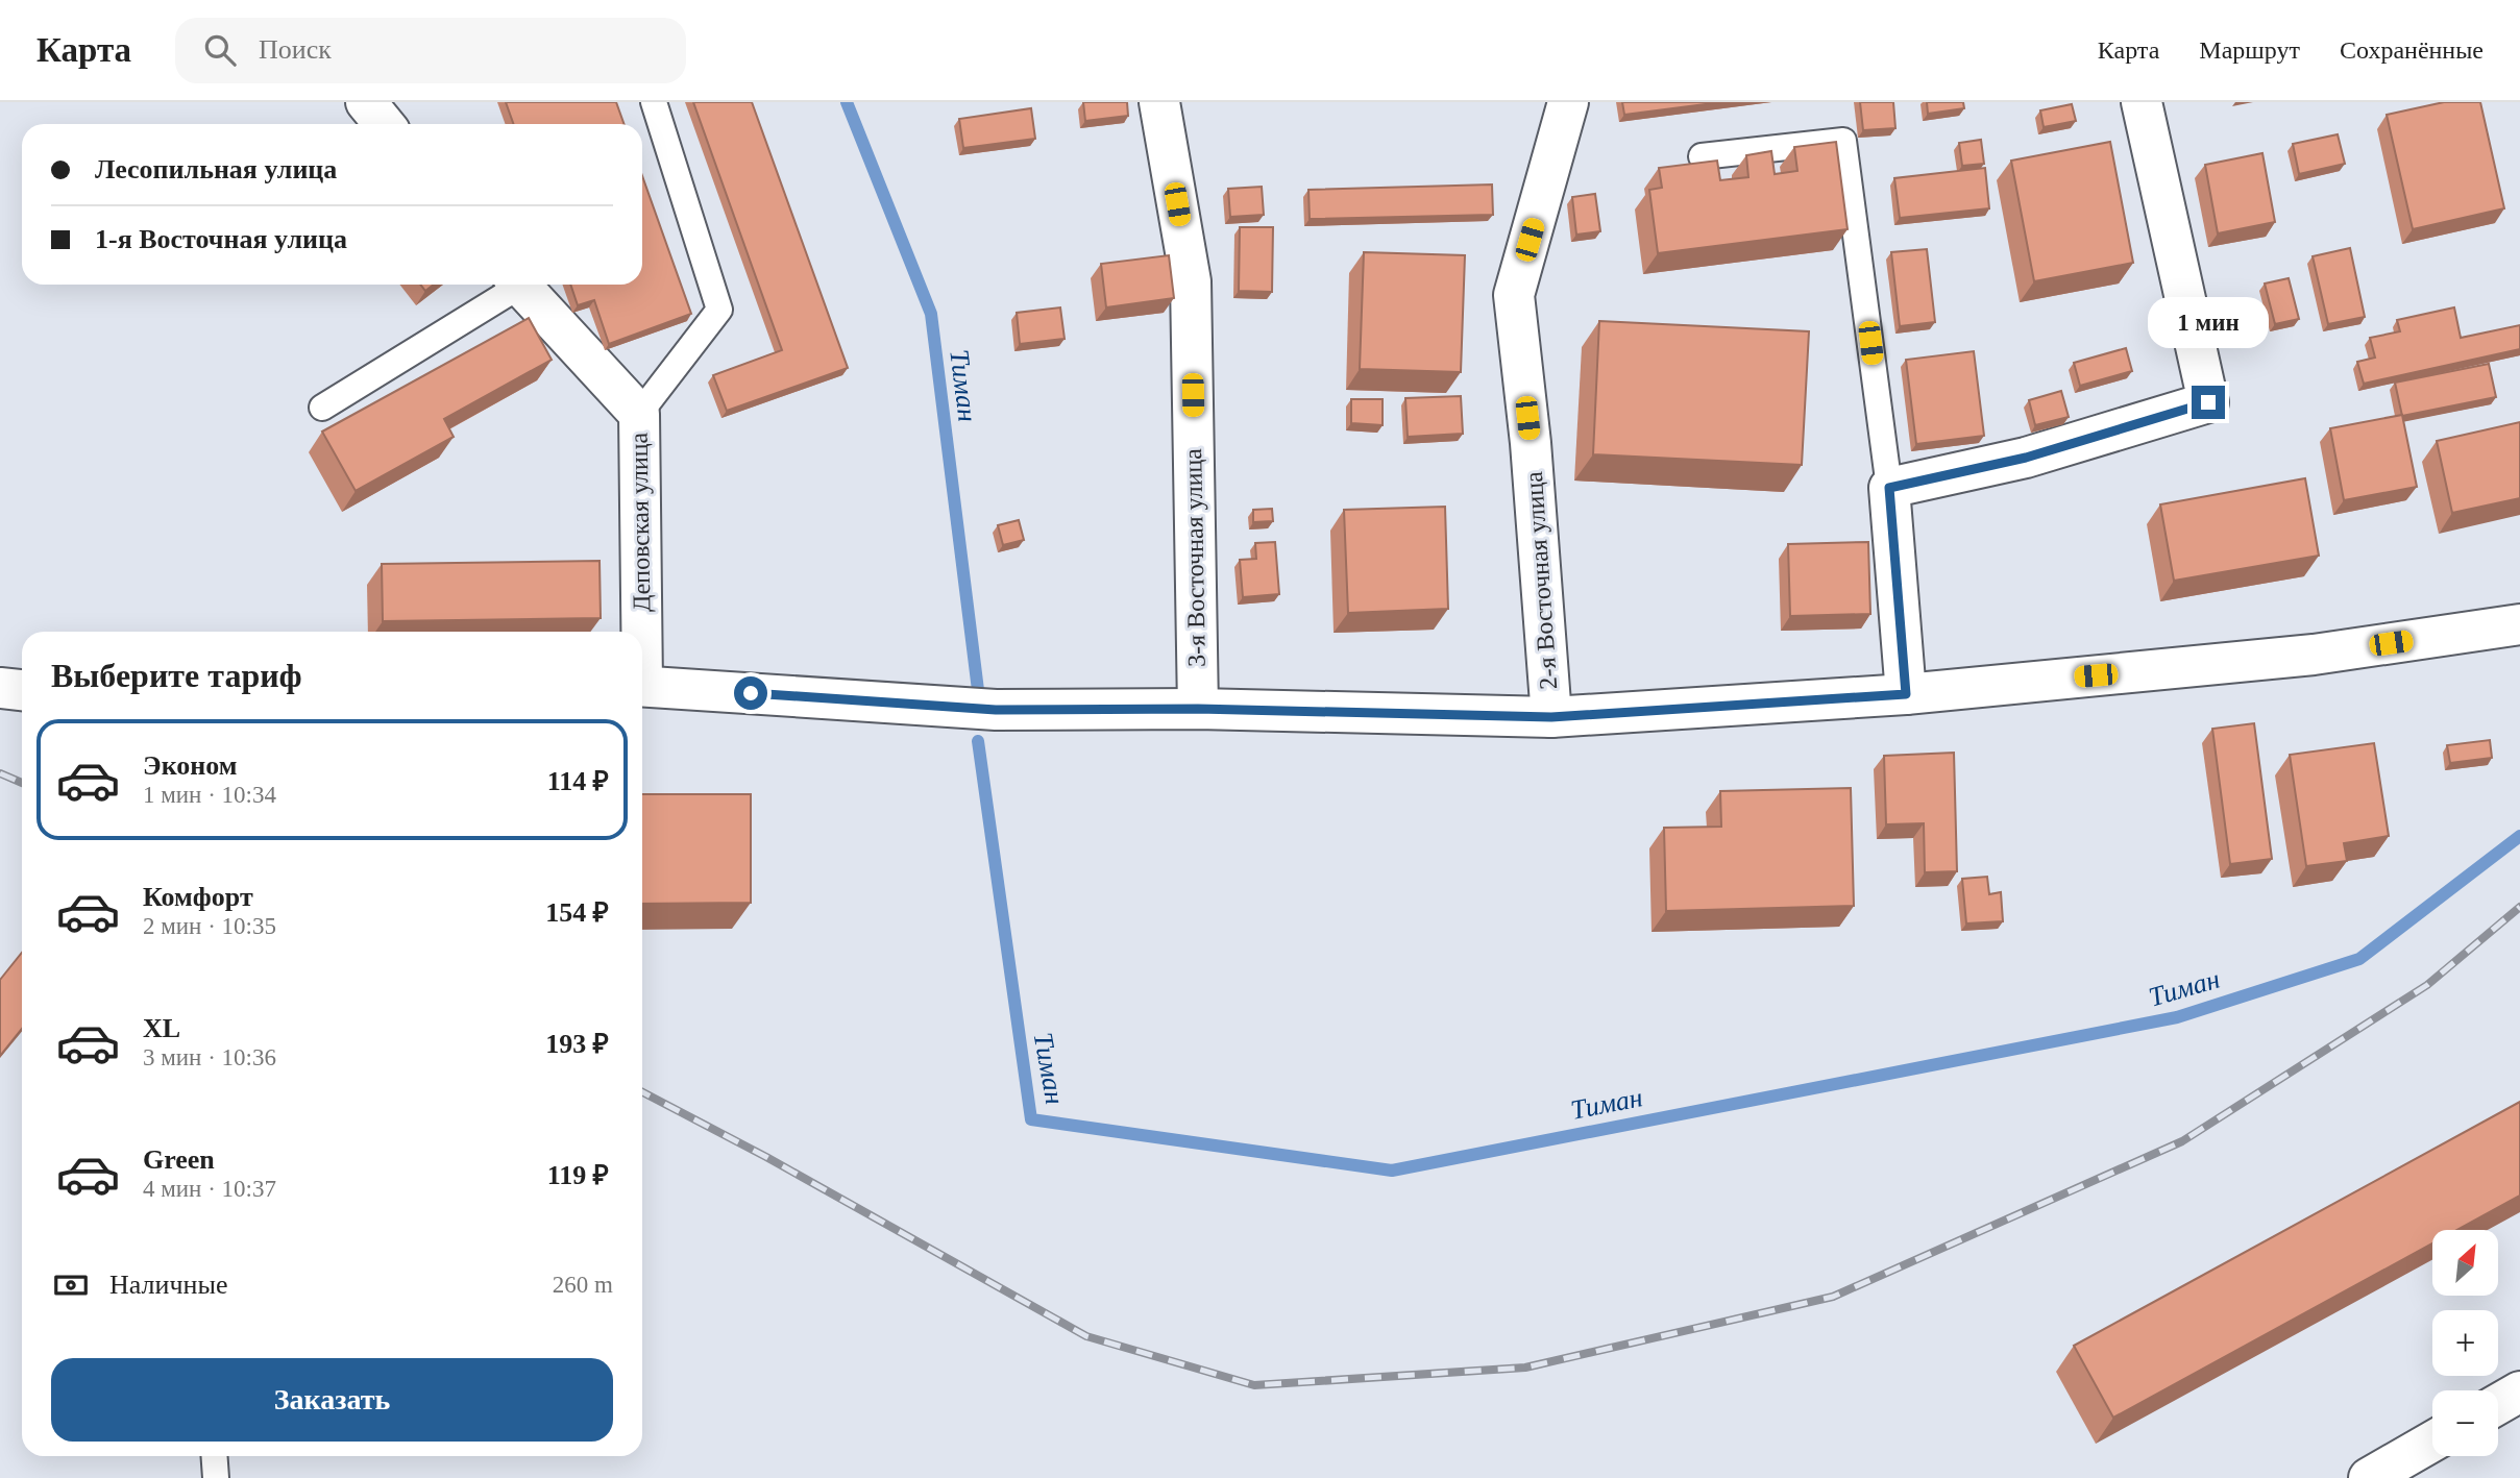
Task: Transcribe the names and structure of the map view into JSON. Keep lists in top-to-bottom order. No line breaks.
{"streets":{"street":["Деповская улица","3-я Восточная улица","2-я Восточная улица"]},"water":["Тиман"],"north":"top right","page":{"header":"Карта","search":"Поиск","nav":["Карта","Маршрут","Сохранённые"],"banner":["Лесопильная улица","1-я Восточная улица"],"bubble":"1 мин","heading":"Выберите тариф","list":[{"name":"Эконом","note":"1 мин · 10:34","value":"114 ₽"},{"name":"Комфорт","note":"2 мин · 10:35","value":"154 ₽"},{"name":"XL","note":"3 мин · 10:36","value":"193 ₽"},{"name":"Green","note":"4 мин · 10:37","value":"119 ₽"}],"map_buttons":["+","−"],"pay":["Наличные","260 m"],"buttons":"Заказать"}}
